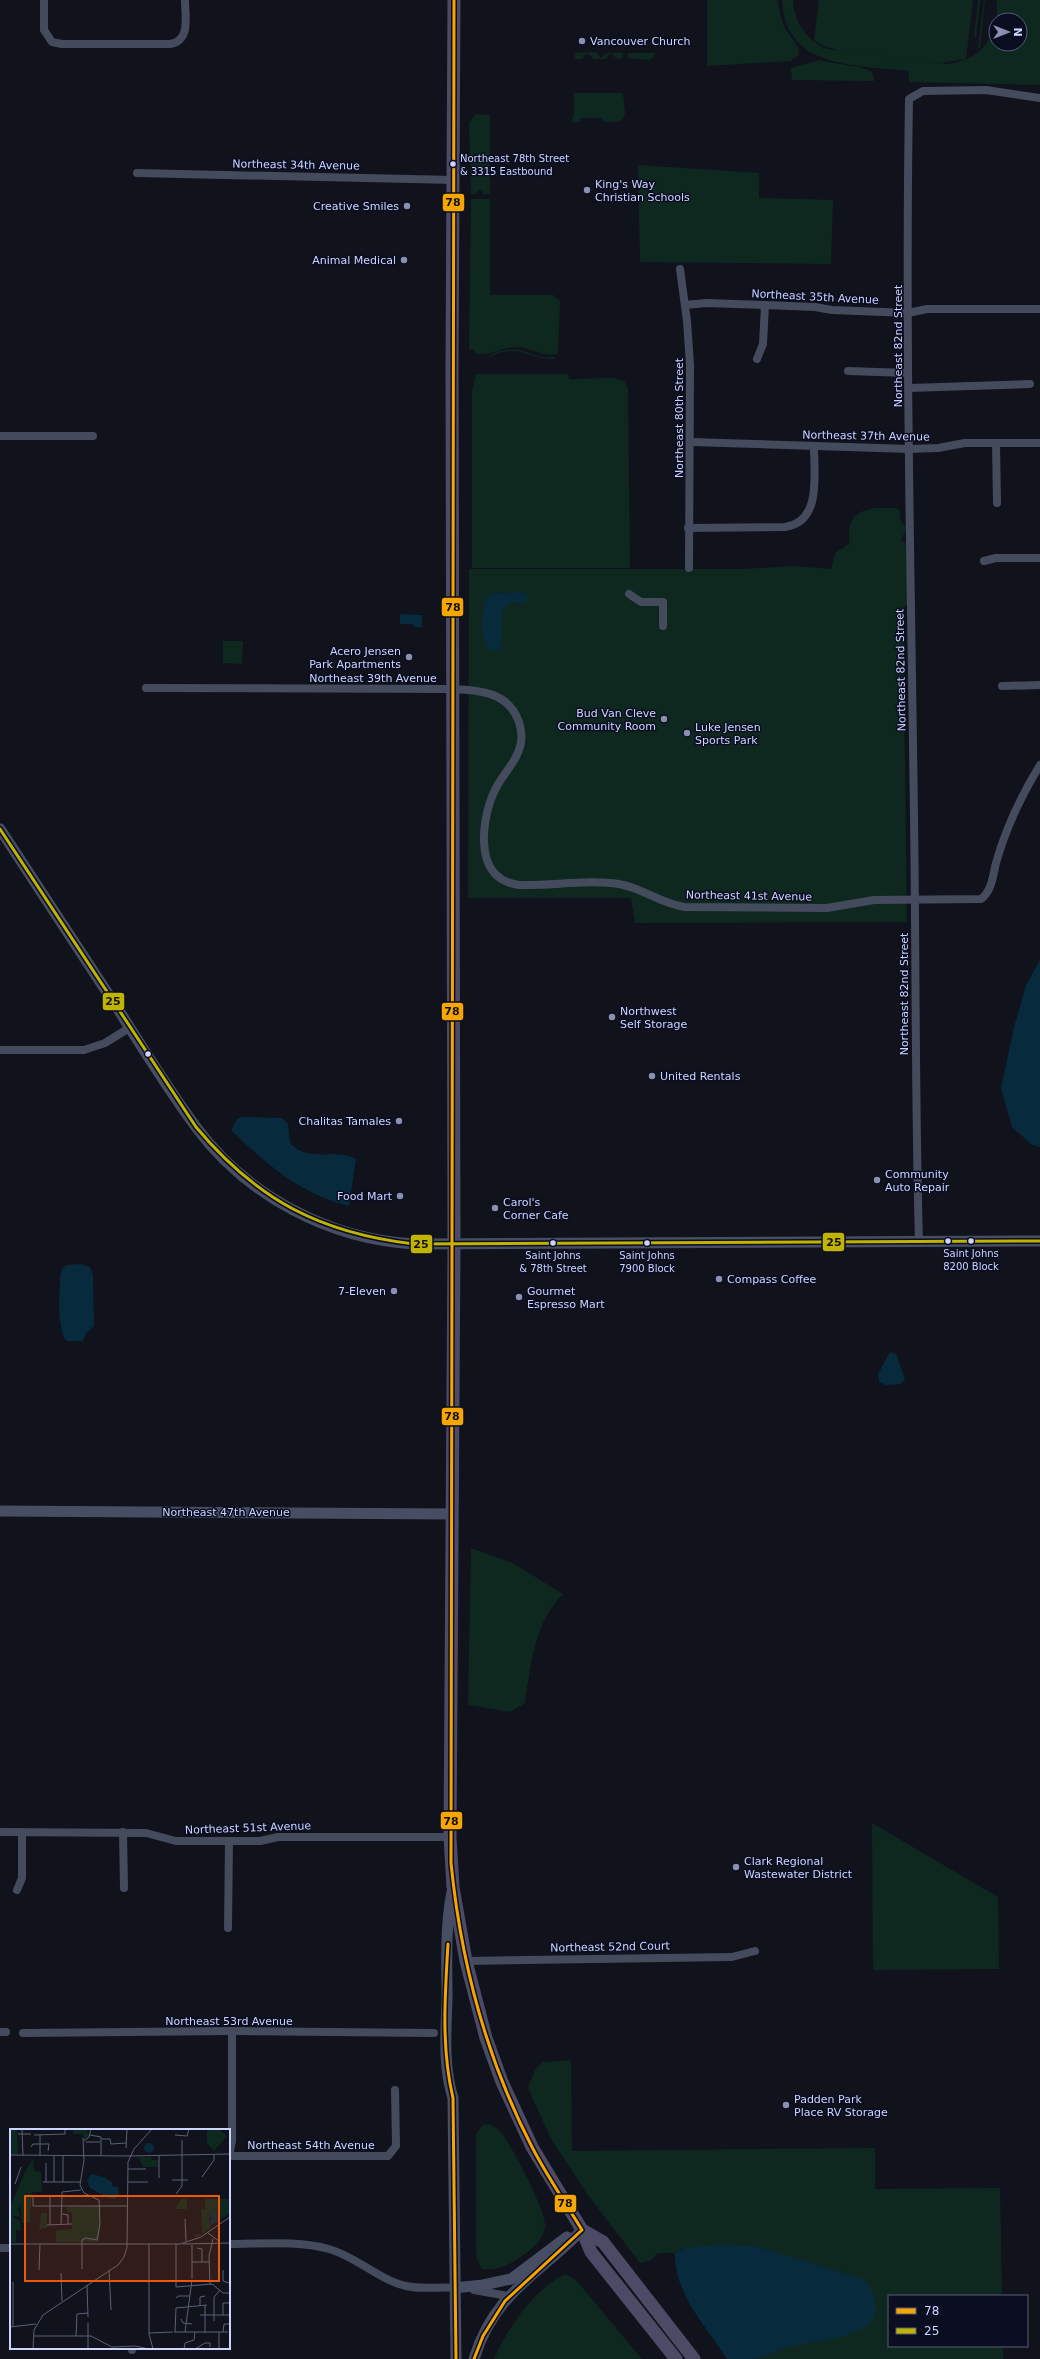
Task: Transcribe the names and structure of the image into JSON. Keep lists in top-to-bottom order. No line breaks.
{"streets":{"street":["Northeast 34th Avenue","Northeast 35th Avenue","Northeast 82nd Street","Northeast 80th Street","Northeast 37th Avenue","Northeast 39th Avenue","Northeast 41st Avenue","Northeast 47th Avenue","Northeast 51st Avenue","Northeast 52nd Court","Northeast 53rd Avenue","Northeast 54th Avenue"]},"crossings":[["Northeast 35th Avenue","Northeast 82nd Street"],["Northeast 35th Avenue","Northeast 80th Street"],["Northeast 82nd Street","Northeast 37th Avenue"],["Northeast 82nd Street","Northeast 41st Avenue"],["Northeast 80th Street","Northeast 37th Avenue"],["Northeast 39th Avenue","Northeast 41st Avenue"]],"places":["Vancouver Church","Northeast 78th Street & 3315 Eastbound","King's Way Christian Schools","Creative Smiles","Animal Medical","Acero Jensen Park Apartments","Bud Van Cleve Community Room","Luke Jensen Sports Park","Northwest Self Storage","United Rentals","Chalitas Tamales","Community Auto Repair","Food Mart","Carol's Corner Cafe","Saint Johns 8200 Block","Saint Johns & 78th Street","Saint Johns 7900 Block","Compass Coffee","7-Eleven","Gourmet Espresso Mart","Clark Regional Wastewater District","Padden Park Place RV Storage"],"lines":["transit line 78","transit line 25"],"legend":["78","25"],"north":"right"}
